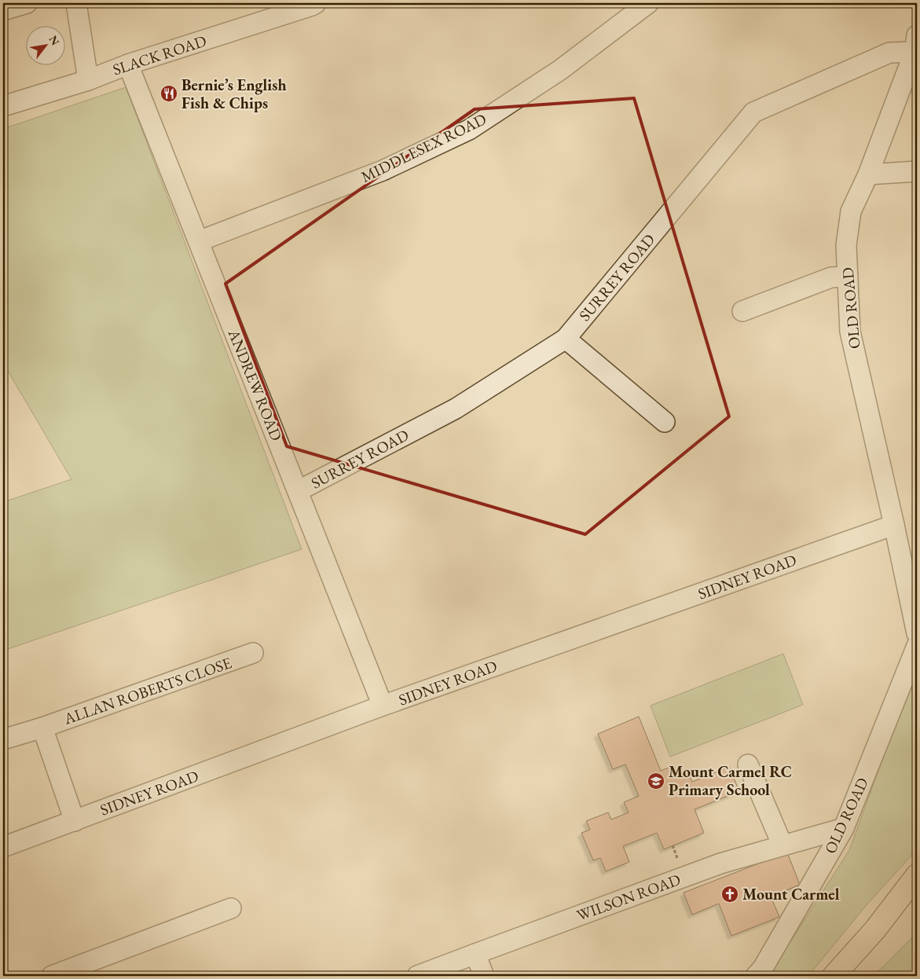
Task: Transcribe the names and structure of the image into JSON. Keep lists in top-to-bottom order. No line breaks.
{"streets":{"street":["SLACK ROAD","MIDDLESEX ROAD","SURREY ROAD","OLD ROAD","ANDREW ROAD","SIDNEY ROAD","ALLAN ROBERTS CLOSE","WILSON ROAD"]},"crossings":[["SLACK ROAD","ANDREW ROAD"],["MIDDLESEX ROAD","ANDREW ROAD"],["SURREY ROAD","OLD ROAD"],["SURREY ROAD","ANDREW ROAD"],["OLD ROAD","SIDNEY ROAD"],["OLD ROAD","WILSON ROAD"],["ANDREW ROAD","SIDNEY ROAD"],["SIDNEY ROAD","ALLAN ROBERTS CLOSE"]],"places":{"restaurant":["Bernie’s English Fish & Chips"],"school or university":["Mount Carmel RC Primary School"],"church":["Mount Carmel"]},"north":"top right"}
